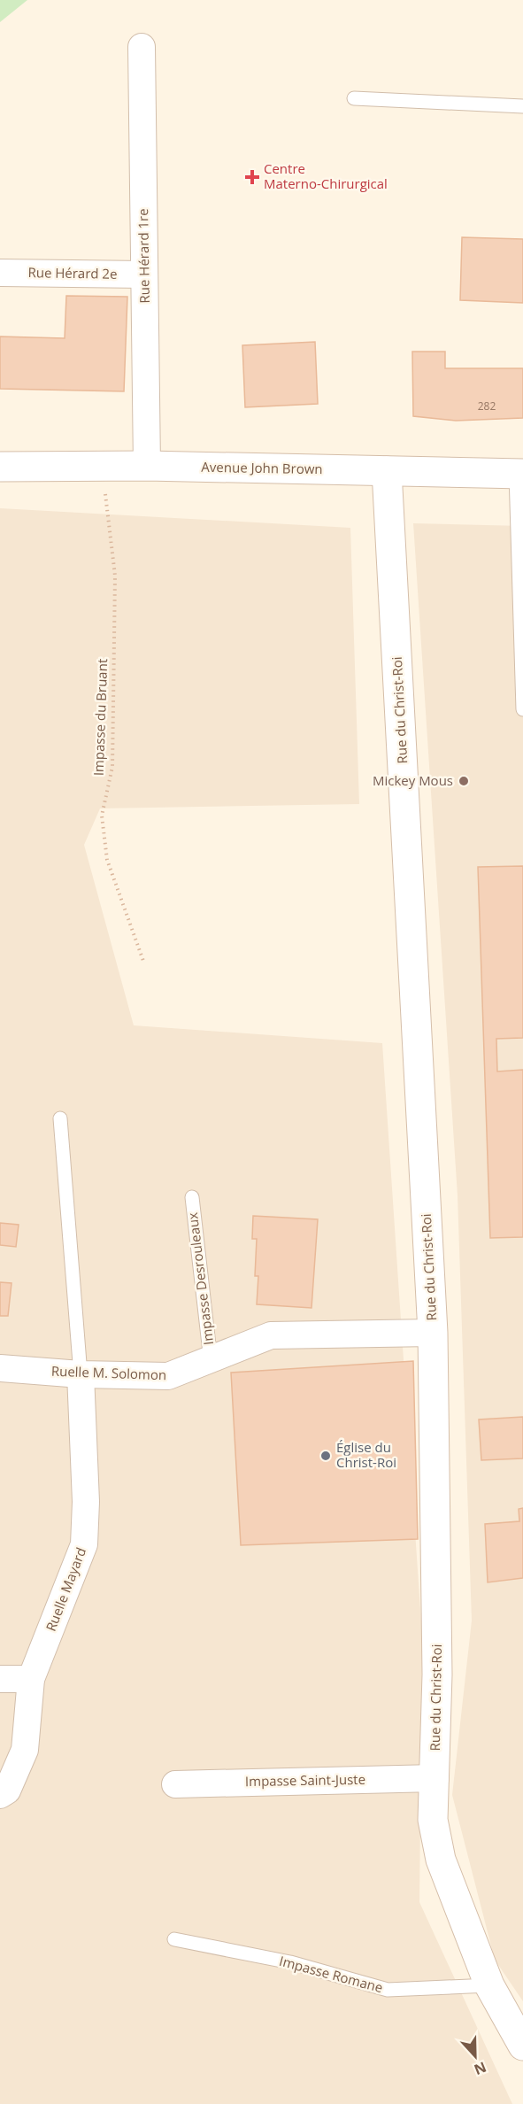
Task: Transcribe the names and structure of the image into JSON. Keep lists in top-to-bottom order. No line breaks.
{"streets":{"street":["Rue Hérard 1re","Rue Hérard 2e","Avenue John Brown","Rue du Christ-Roi","Ruelle M. Solomon","Ruelle Mayard","Impasse Saint-Juste"],"lane":["Impasse Desrouleaux","Impasse Romane"],"path":["Impasse du Bruant"]},"crossings":[["Rue Hérard 1re","Rue Hérard 2e"],["Rue Hérard 1re","Avenue John Brown"],["Avenue John Brown","Rue du Christ-Roi"],["Avenue John Brown","Impasse du Bruant"],["Rue du Christ-Roi","Ruelle M. Solomon"],["Rue du Christ-Roi","Impasse Saint-Juste"],["Rue du Christ-Roi","Impasse Romane"],["Impasse Desrouleaux","Ruelle M. Solomon"],["Ruelle M. Solomon","Ruelle Mayard"]],"places":{"health":["Centre Materno-Chirurgical"],"other":["Mickey Mous","Église du Christ-Roi"]},"house_numbers":["282"],"north":"bottom"}
